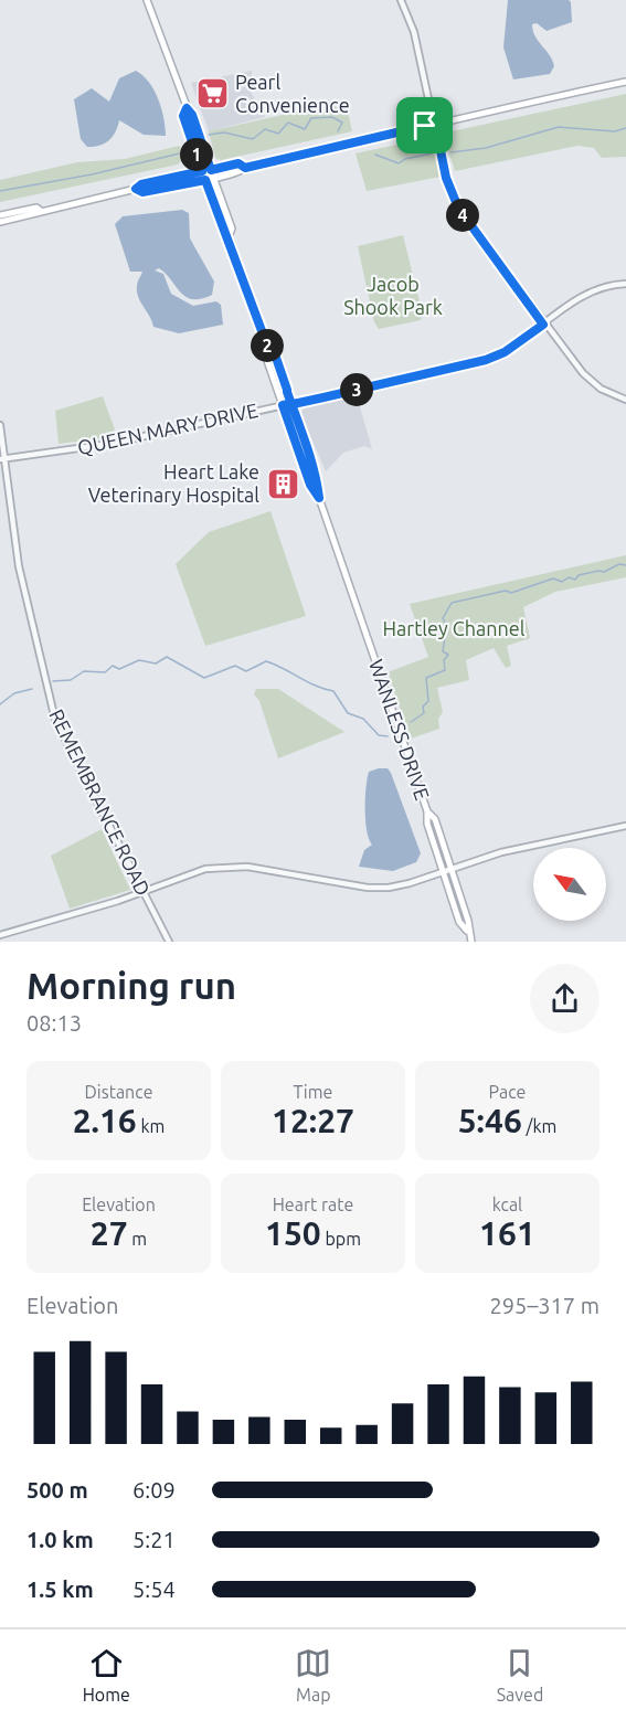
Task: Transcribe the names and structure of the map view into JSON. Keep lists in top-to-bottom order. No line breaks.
{"streets":{"main road":["WANLESS DRIVE"],"street":["QUEEN MARY DRIVE","REMEMBRANCE ROAD"]},"crossings":[["QUEEN MARY DRIVE","WANLESS DRIVE"],["QUEEN MARY DRIVE","REMEMBRANCE ROAD"]],"parks":["Jacob Shook Park","Hartley Channel"],"places":{"supermarket":["Pearl Convenience"],"building":["Heart Lake Veterinary Hospital"]},"north":"top left","page":{"pins":["1","4","2","3"],"heading":["Morning run","08:13"],"stats":[["Distance","2.16 km"],["Time","12:27"],["Pace","5:46 /km"],["Elevation","27 m"],["Heart rate","150 bpm"],["kcal","161"]],"chart":["Elevation","295–317 m"],"list":[{"name":"500 m","note":"6:09"},{"name":"1.0 km","note":"5:21"},{"name":"1.5 km","note":"5:54"}],"tabs":["Home","Map","Saved"]}}
